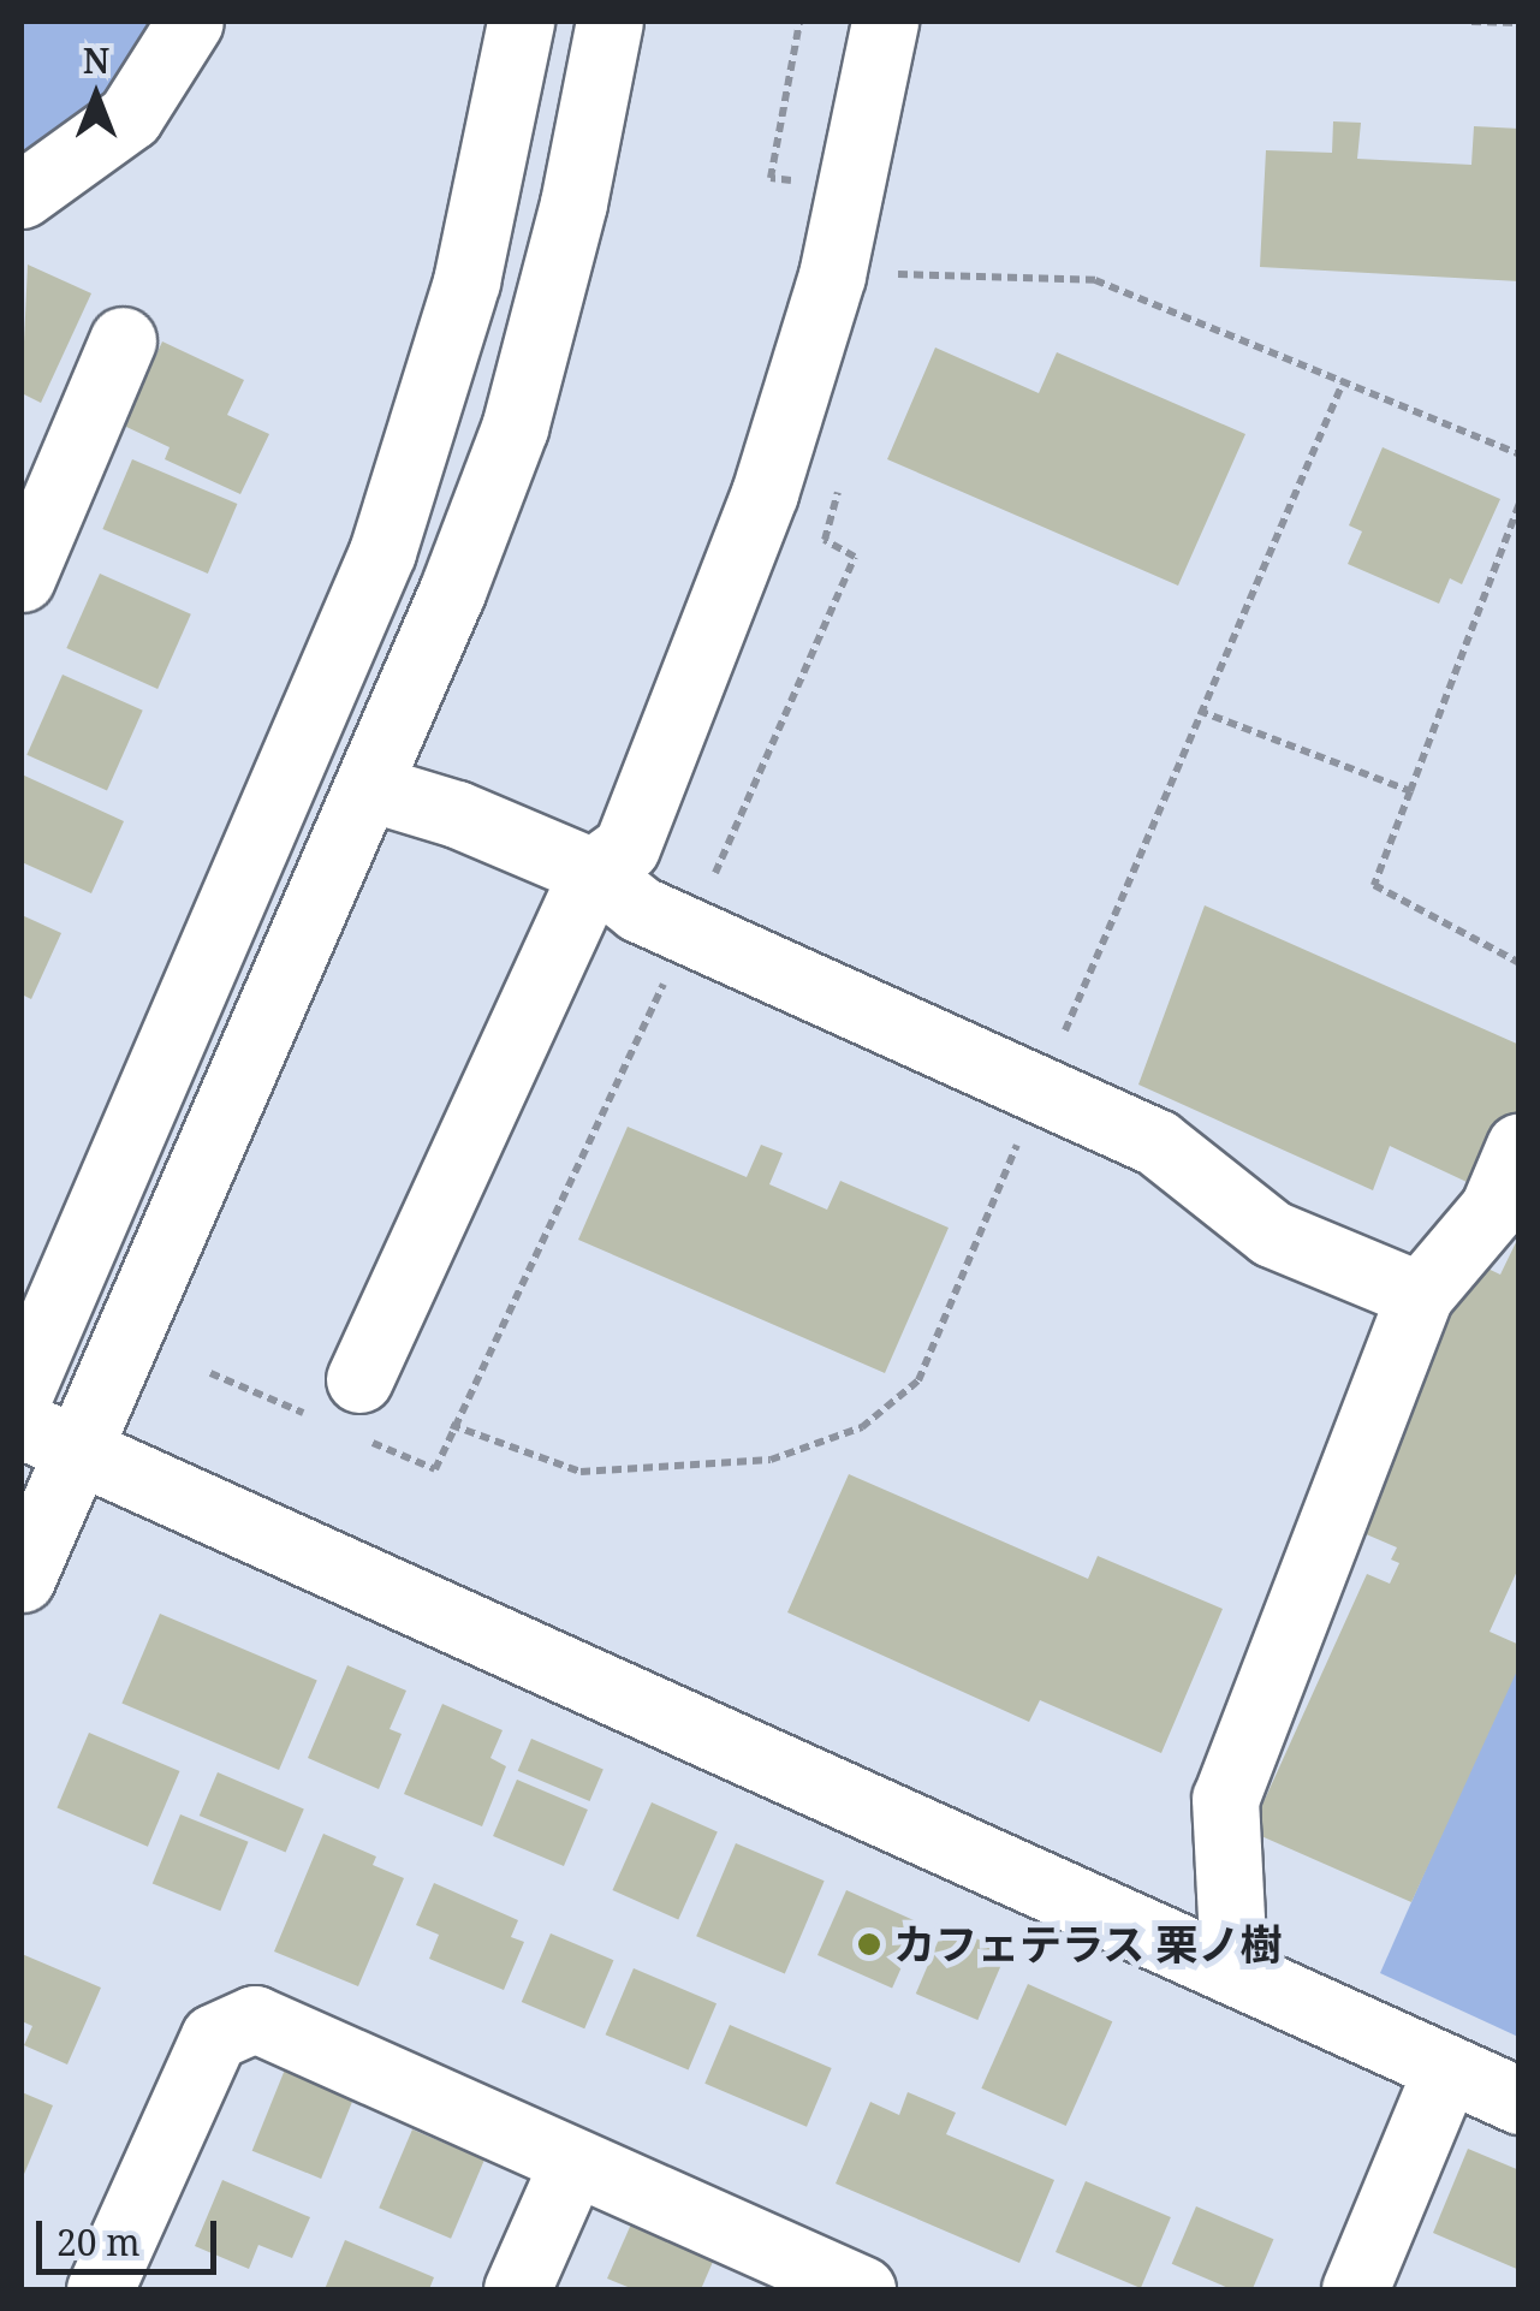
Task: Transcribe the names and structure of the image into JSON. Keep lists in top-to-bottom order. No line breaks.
{"places":["カフェテラス 栗ノ樹"],"scale_bar":"20 m","north":"top"}
